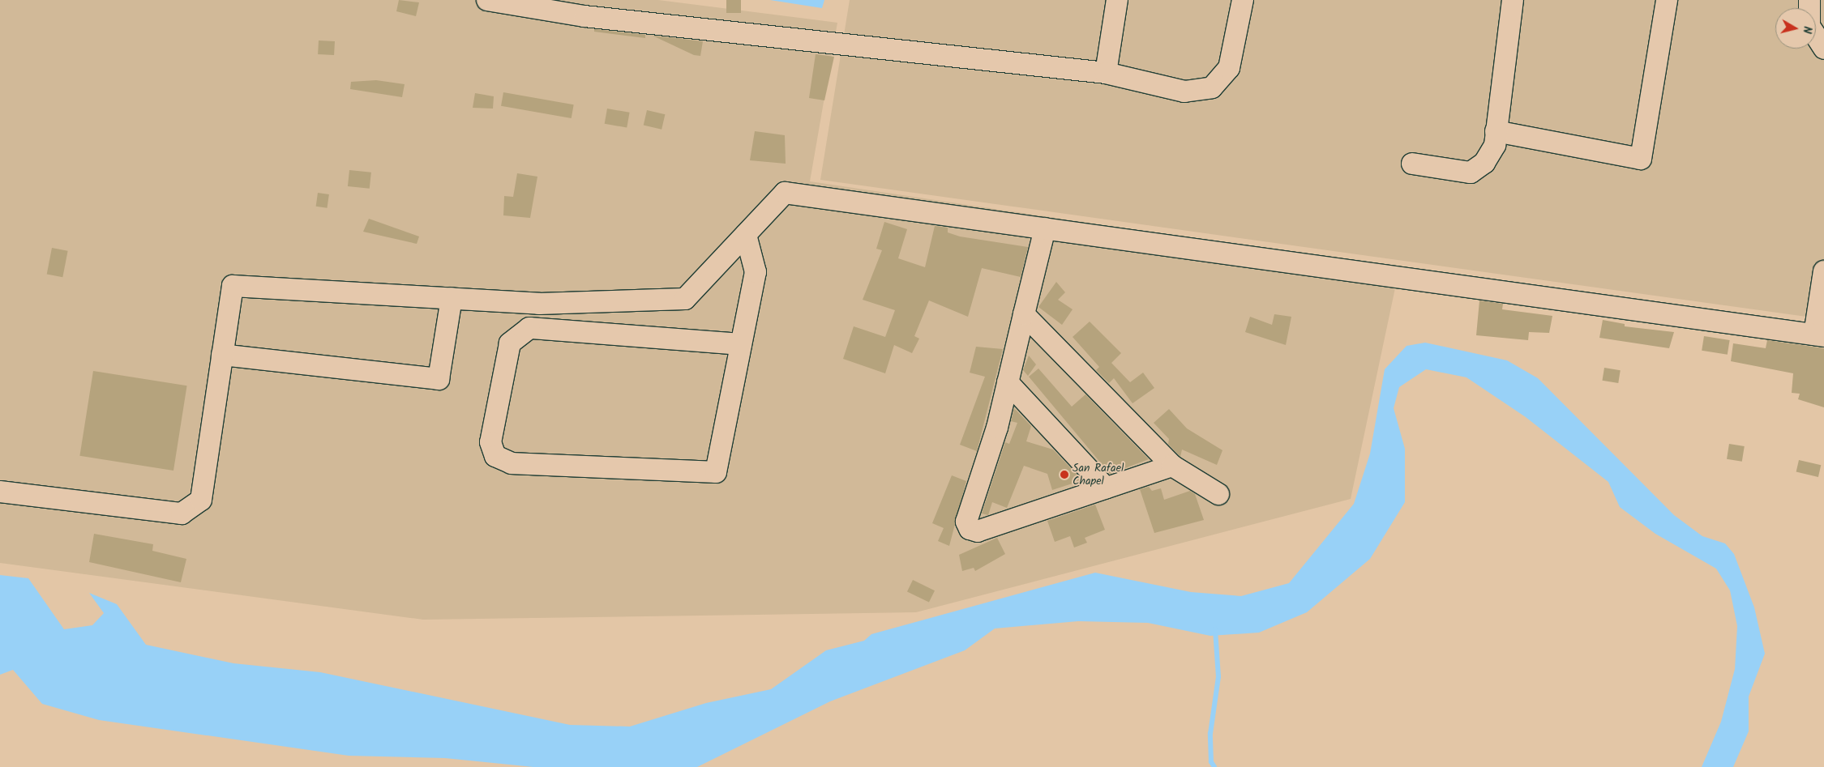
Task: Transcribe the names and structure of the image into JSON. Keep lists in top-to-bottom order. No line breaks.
{"places":["San Rafael Chapel"],"north":"right"}
